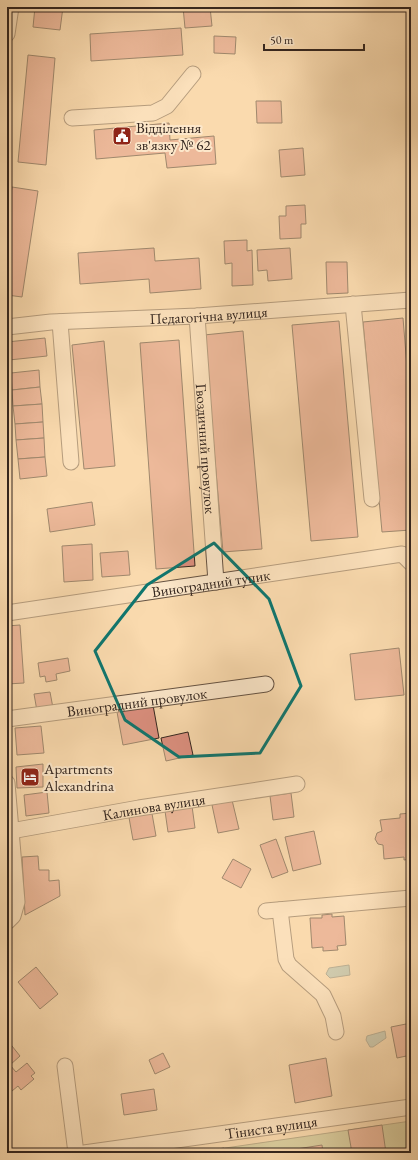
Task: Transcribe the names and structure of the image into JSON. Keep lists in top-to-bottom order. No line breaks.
{"streets":{"street":["Педагогічна вулиця","Гвоздичний провулок","Виноградний тупик","Виноградний провулок","Калинова вулиця","Тіниста вулиця"]},"crossings":[["Педагогічна вулиця","Гвоздичний провулок"],["Гвоздичний провулок","Виноградний тупик"]],"places":{"public building":["Відділення зв'язку № 62"],"hotel":["Apartments Alexandrina"]},"scale_bar":"50 m"}
